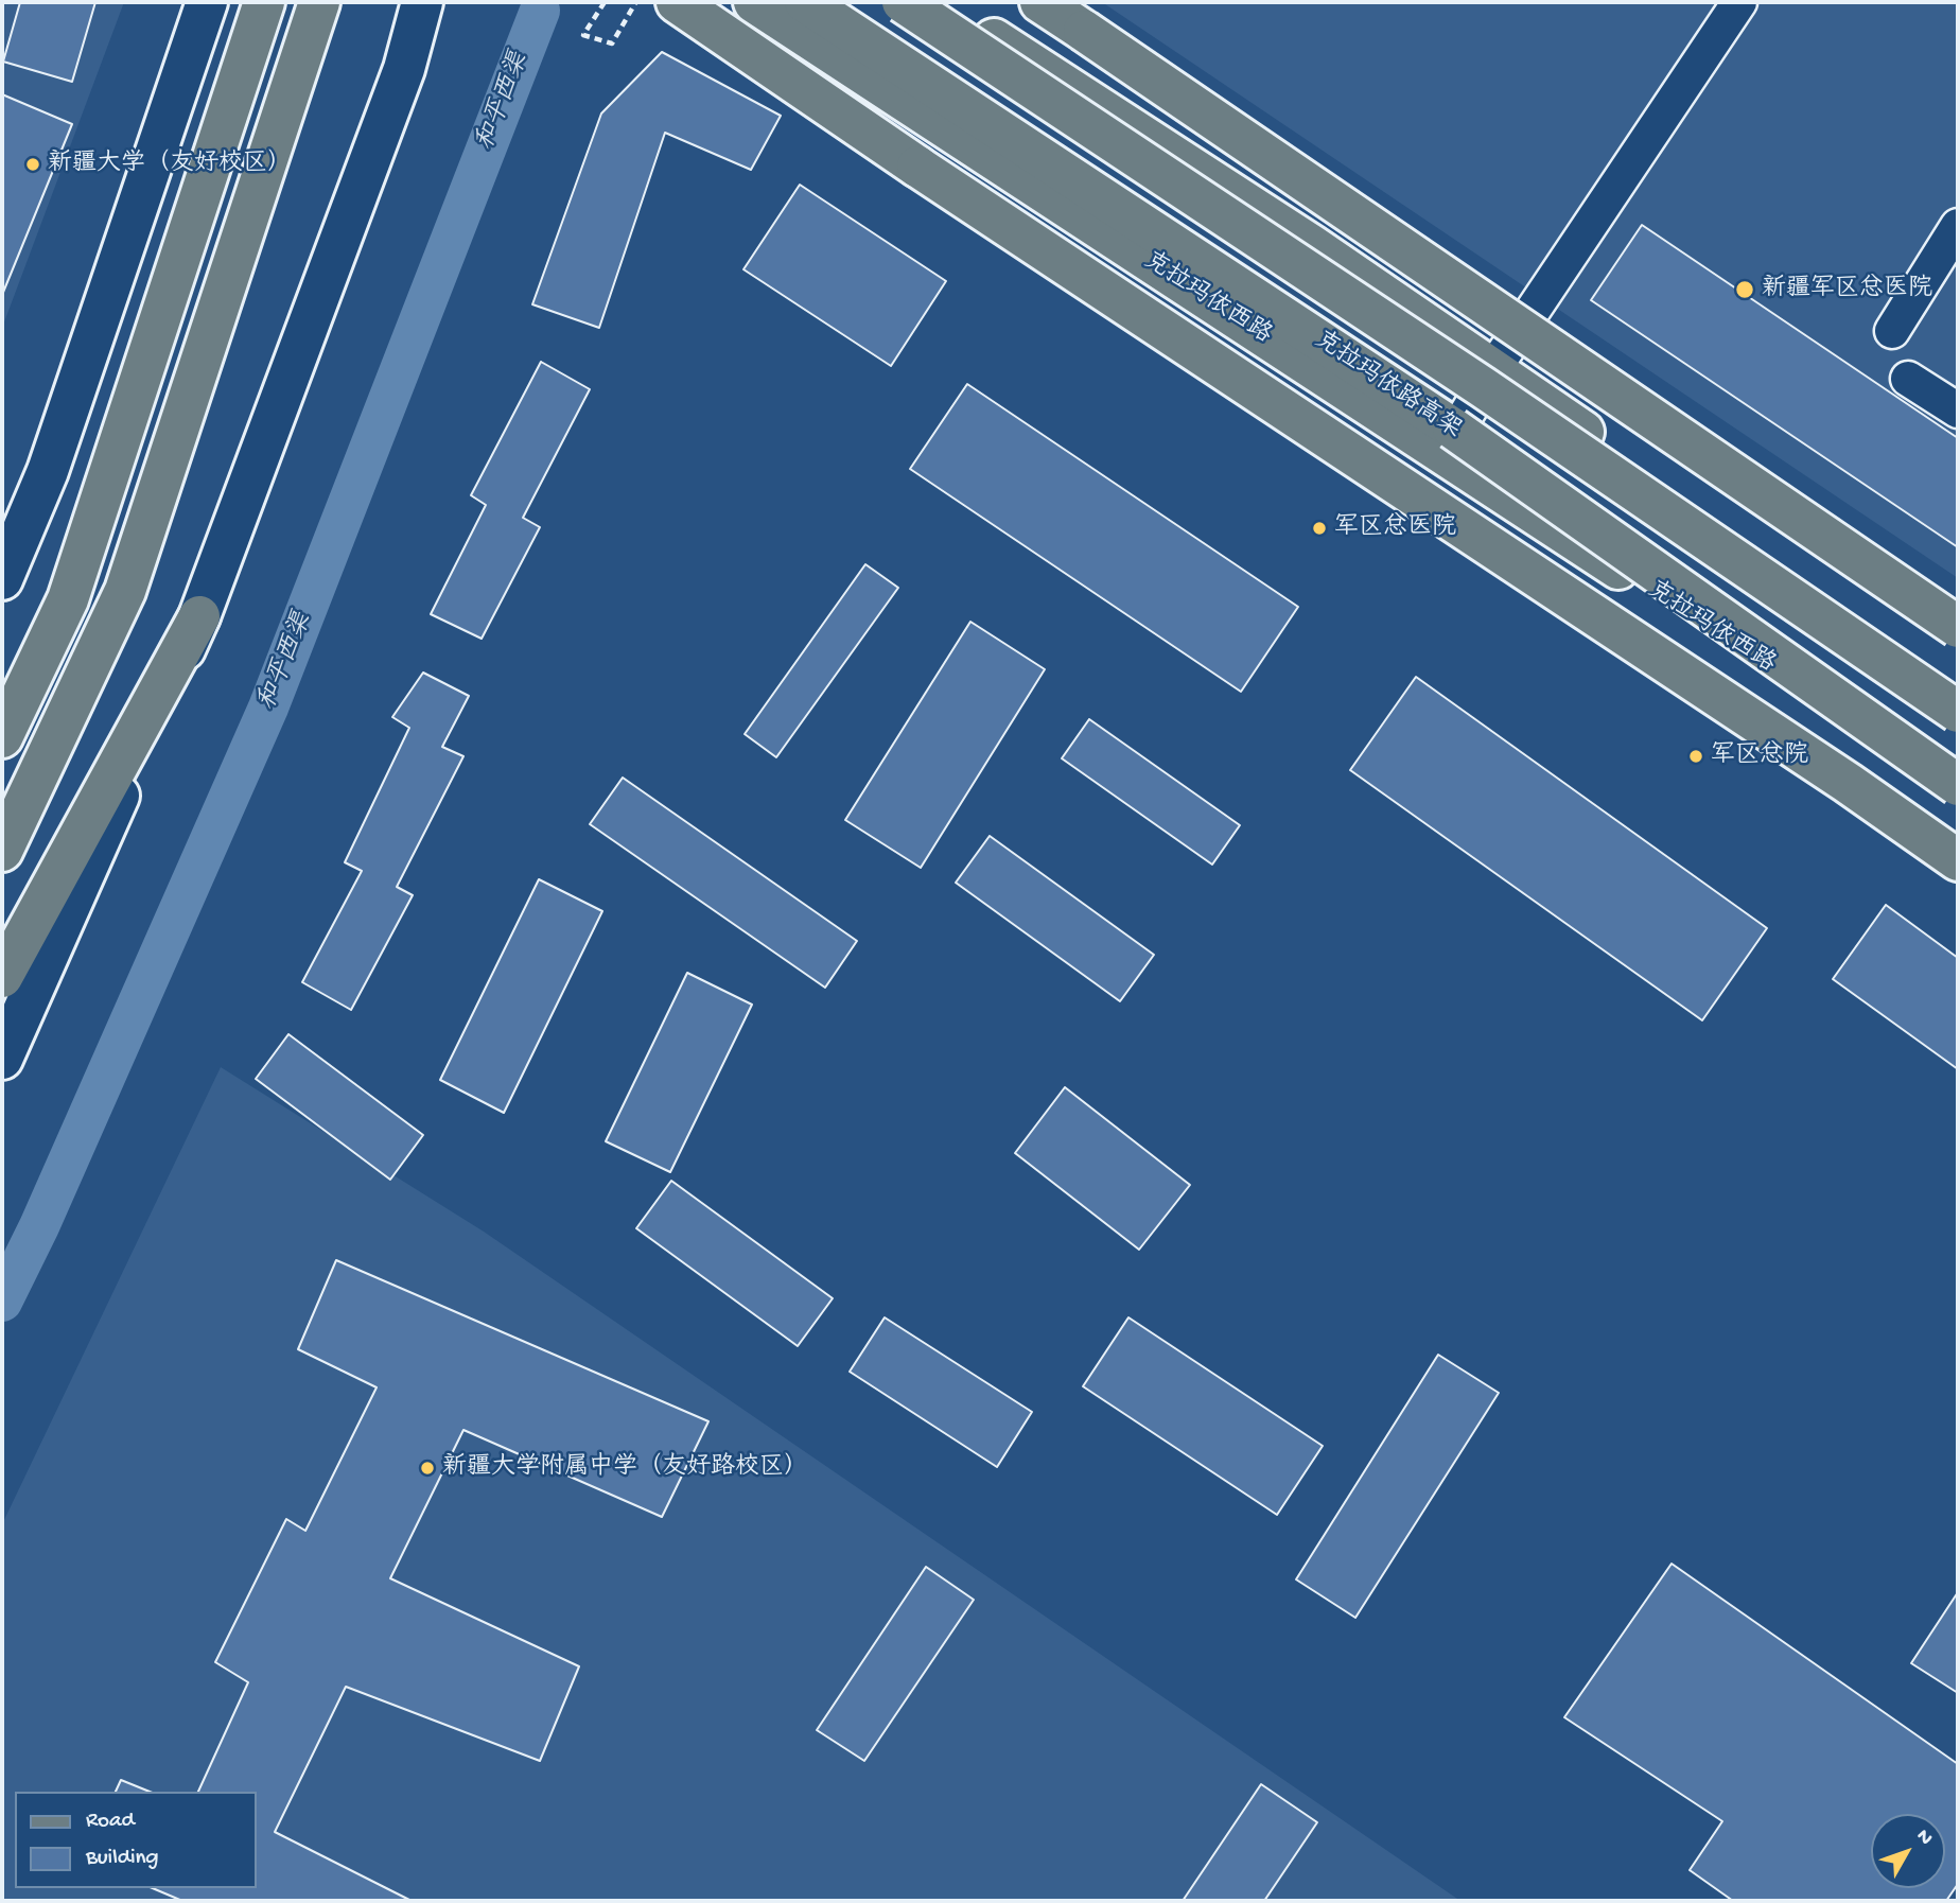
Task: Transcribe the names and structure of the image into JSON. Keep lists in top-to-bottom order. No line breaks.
{"streets":{"main road":["克拉玛依西路","克拉玛依路高架"]},"crossings":[["克拉玛依西路","克拉玛依路高架"]],"water":["和平西渠"],"places":["新疆大学（友好校区）","新疆军区总医院","军区总医院","军区总院","新疆大学附属中学（友好路校区）"],"legend":["Road","Building"],"north":"top right"}
